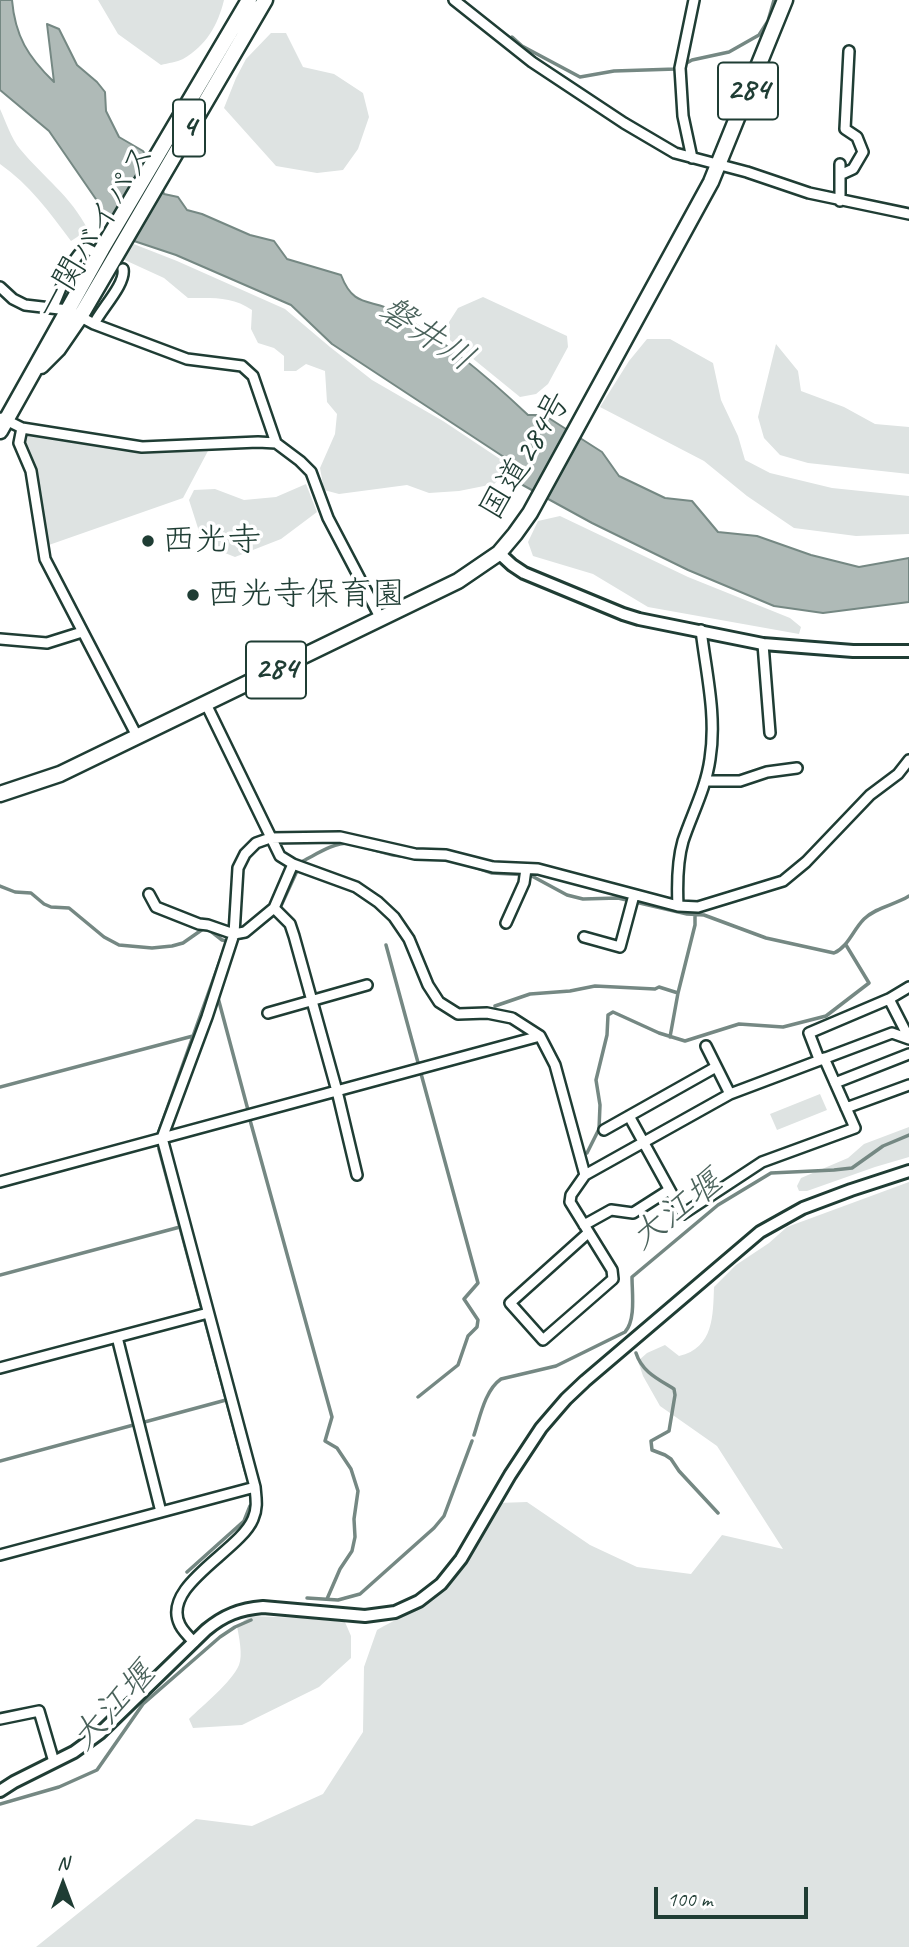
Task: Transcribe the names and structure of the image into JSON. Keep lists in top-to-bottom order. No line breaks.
{"streets":{"highway":["284","4","一関バイパス","国道284号"]},"water":["磐井川","大江堰"],"places":["西光寺","西光寺保育園"],"scale_bar":"100 m","north":"top"}
